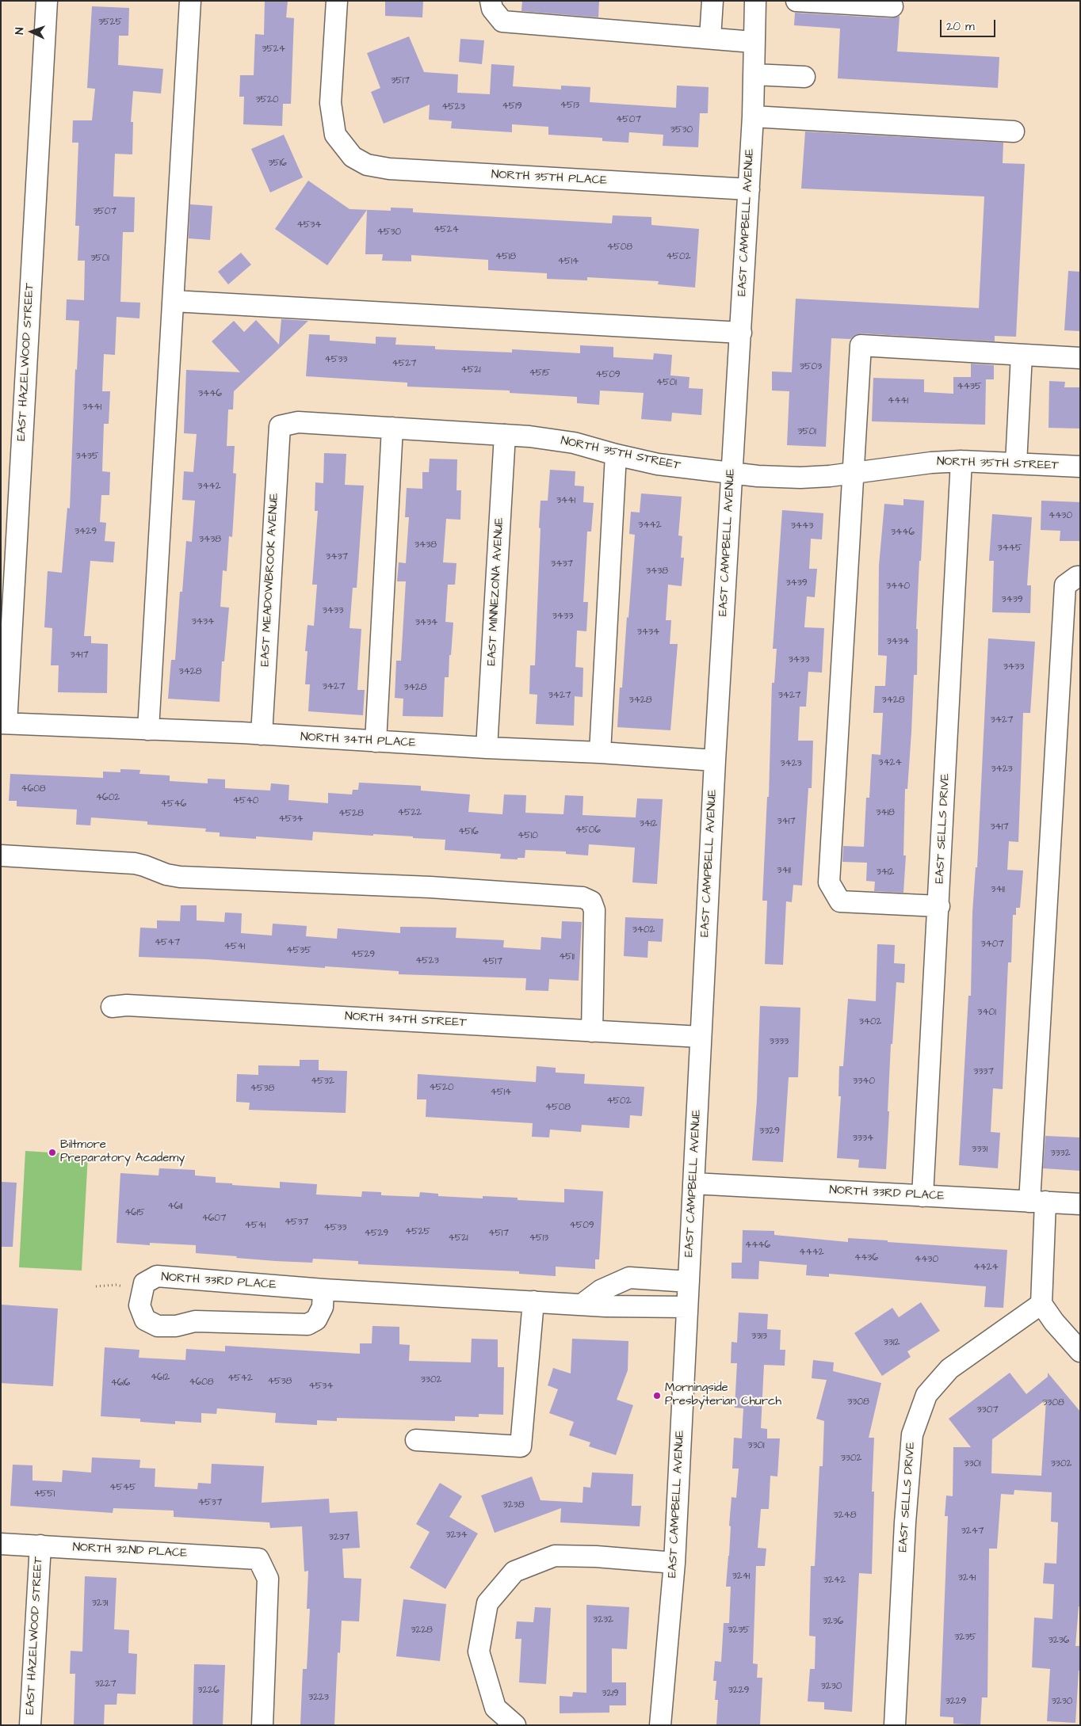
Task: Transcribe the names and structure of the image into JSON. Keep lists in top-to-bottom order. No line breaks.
{"streets":{"street":["NORTH 35TH PLACE","EAST CAMPBELL AVENUE","EAST HAZELWOOD STREET","NORTH 35TH STREET","EAST MEADOWBROOK AVENUE","EAST MINNEZONA AVENUE","NORTH 34TH PLACE","EAST SELLS DRIVE","NORTH 34TH STREET","NORTH 33RD PLACE","NORTH 32ND PLACE"]},"crossings":[["NORTH 35TH PLACE","EAST CAMPBELL AVENUE"],["EAST CAMPBELL AVENUE","NORTH 35TH STREET"],["EAST CAMPBELL AVENUE","NORTH 34TH PLACE"],["EAST CAMPBELL AVENUE","NORTH 34TH STREET"],["EAST CAMPBELL AVENUE","NORTH 33RD PLACE"],["EAST HAZELWOOD STREET","NORTH 34TH PLACE"],["EAST HAZELWOOD STREET","NORTH 32ND PLACE"],["NORTH 35TH STREET","EAST MEADOWBROOK AVENUE"],["NORTH 35TH STREET","EAST MINNEZONA AVENUE"],["NORTH 35TH STREET","EAST SELLS DRIVE"],["EAST MEADOWBROOK AVENUE","NORTH 34TH PLACE"],["EAST MINNEZONA AVENUE","NORTH 34TH PLACE"],["EAST SELLS DRIVE","NORTH 33RD PLACE"]],"places":["Biltmore Preparatory Academy","Morningside Presbyterian Church"],"house_numbers":["3525","3524","3517","3520","4513","4519","4523","4507","3530","3516","3507","4534","4524","4530","4508","4518","4502","3501","4514","4533","4527","3503","4521","4515","4509","4501","4435","3446","4441","3441","3501","3435","3442","3441","4430","3442","3443","3429","3446","3438","3438","3445","3437","3437","3438","3439","3440","3439","3433","3433","3434","3434","3434","3434","3417","3433","3433","3428","3427","3428","3427","3427","3428","3428","3427","3424","3423","3423","4608","4602","4540","4546","4522","3418","4528","4534","3417","3412","3417","4506","4516","4510","3411","3412","3411","3402","4547","3407","4541","4535","4529","4511","4523","4517","3401","3402","3333","3337","4532","3340","4520","4538","4514","4502","4508","3329","3334","3331","3332","4611","4615","4607","4537","4541","4509","4533","4525","4529","4517","4521","4513","4446","4442","4436","4430","4424","3313","3312","4612","4542","3302","4538","4608","4616","4534","3308","3308","3307","3301","3302","3301","3302","4545","4551","4537","3238","3248","3247","3234","3237","3241","3241","3242","3231","3232","3236","3228","3235","3235","3236","3227","3230","3226","3229","3219","3223","3229","3230"],"scale_bar":"20 m","north":"left"}
